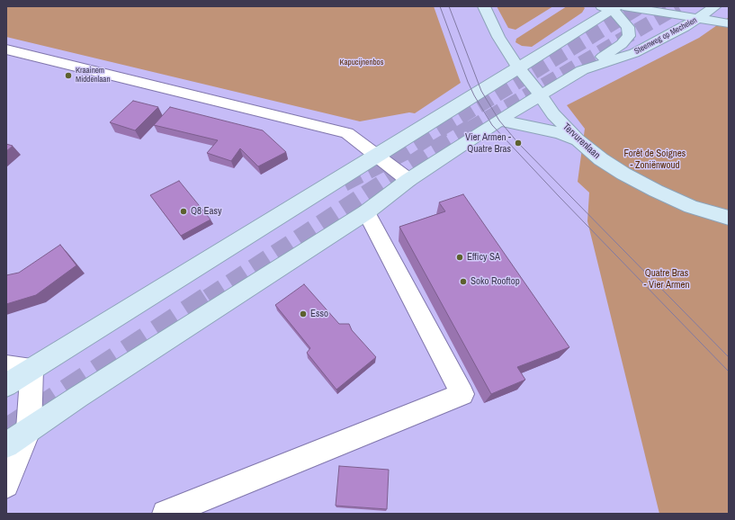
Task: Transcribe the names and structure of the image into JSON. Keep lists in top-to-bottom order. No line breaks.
{"streets":{"main road":["Steenweg op Mechelen","Tervurenlaan"]},"crossings":[["Steenweg op Mechelen","Tervurenlaan"]],"parks":["Kapucijnenbos","Forêt de Soignes - Zoniënwoud","Quatre Bras - Vier Armen"],"places":["Kraainem Middenlaan","Vier Armen - Quatre Bras","Q8 Easy","Efficy SA","Soko Rooftop","Esso"]}
